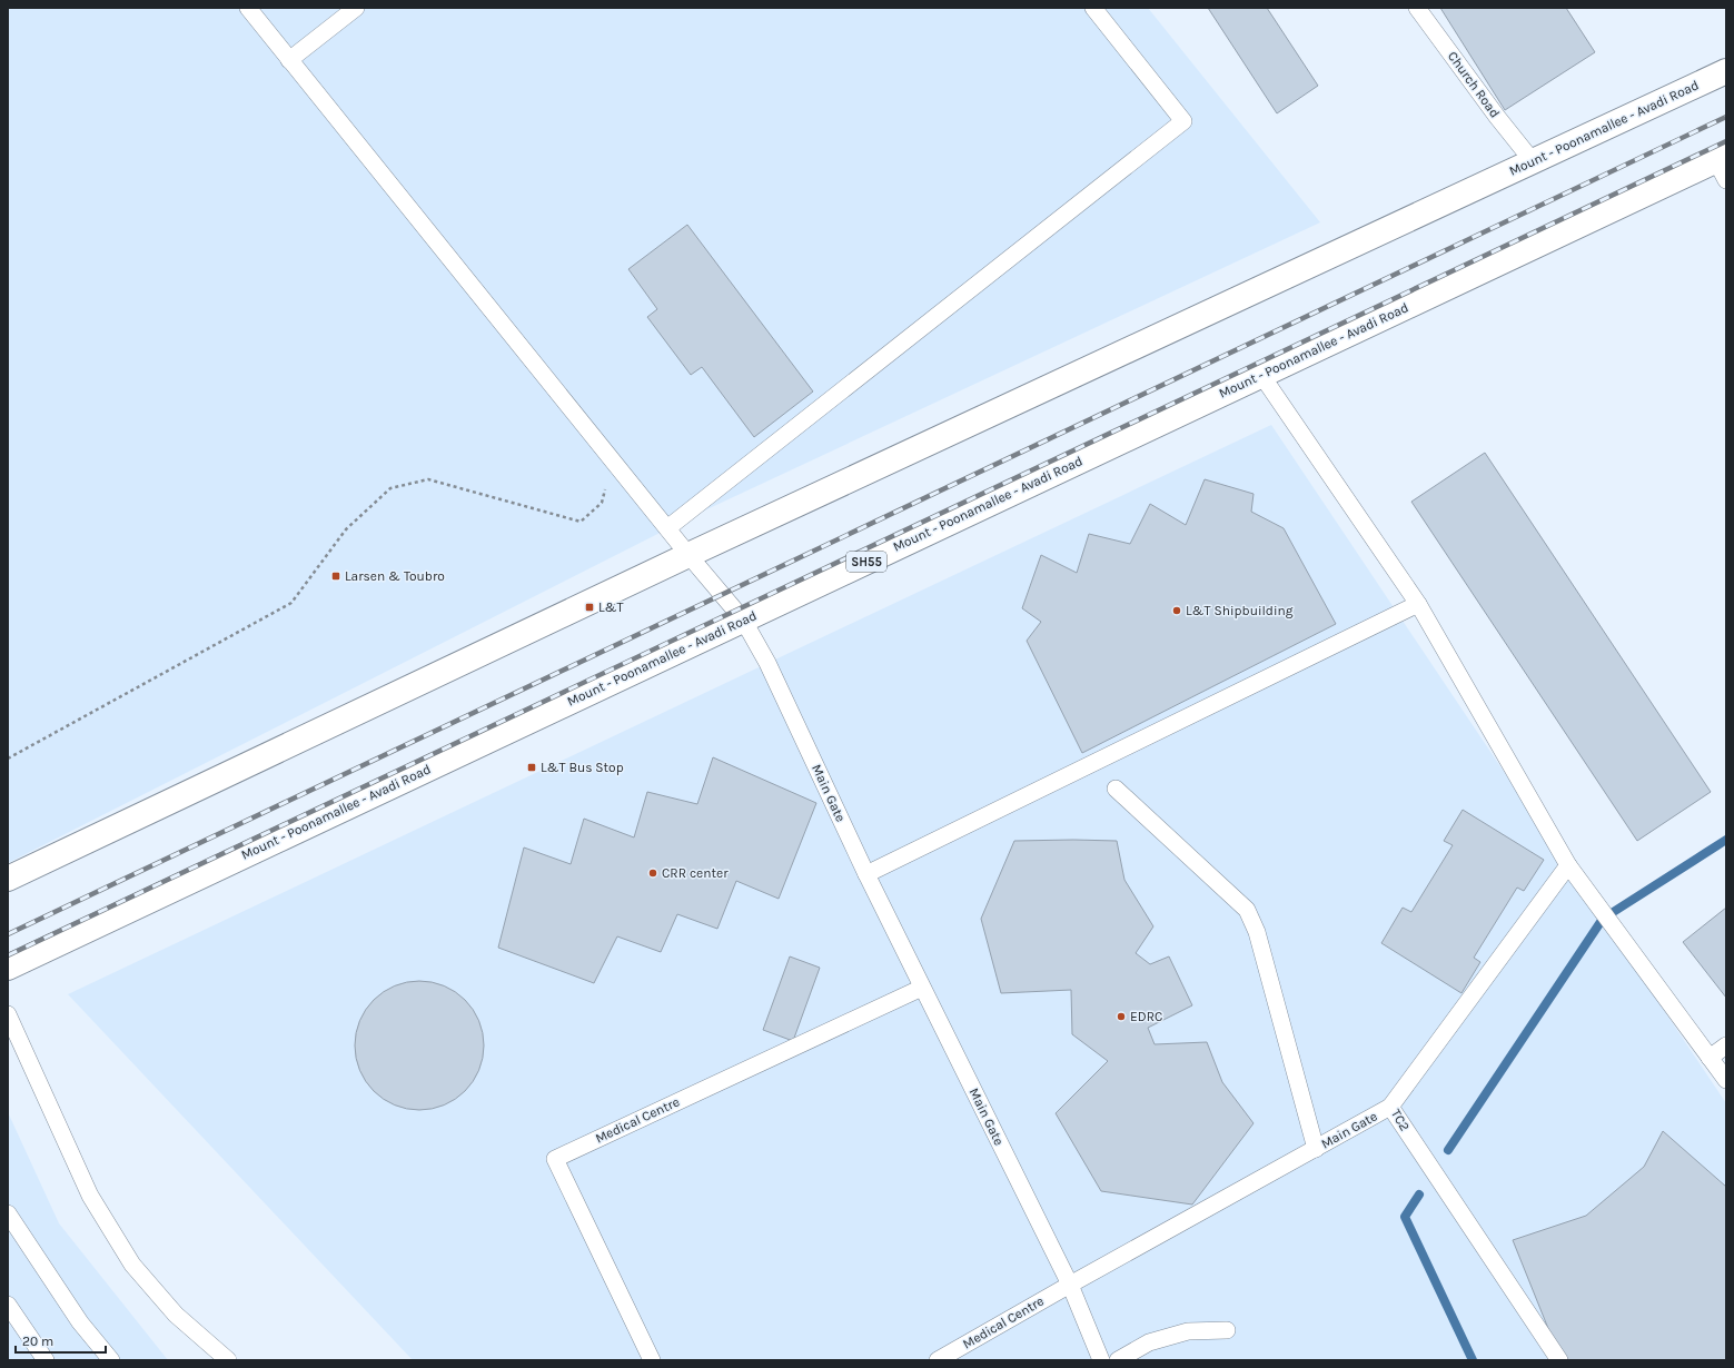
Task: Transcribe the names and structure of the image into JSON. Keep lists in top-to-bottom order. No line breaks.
{"streets":{"main road":["Mount - Poonamallee - Avadi Road","SH55"],"lane":["Church Road","Main Gate","Medical Centre","TC2"]},"crossings":[["Church Road","Mount - Poonamallee - Avadi Road"],["Mount - Poonamallee - Avadi Road","Main Gate"],["Main Gate","Medical Centre"],["Main Gate","TC2"]],"places":{"transit":["Larsen & Toubro","L&T","L&T Bus Stop"],"other":["L&T Shipbuilding","CRR center","EDRC"]},"scale_bar":"20 m"}
